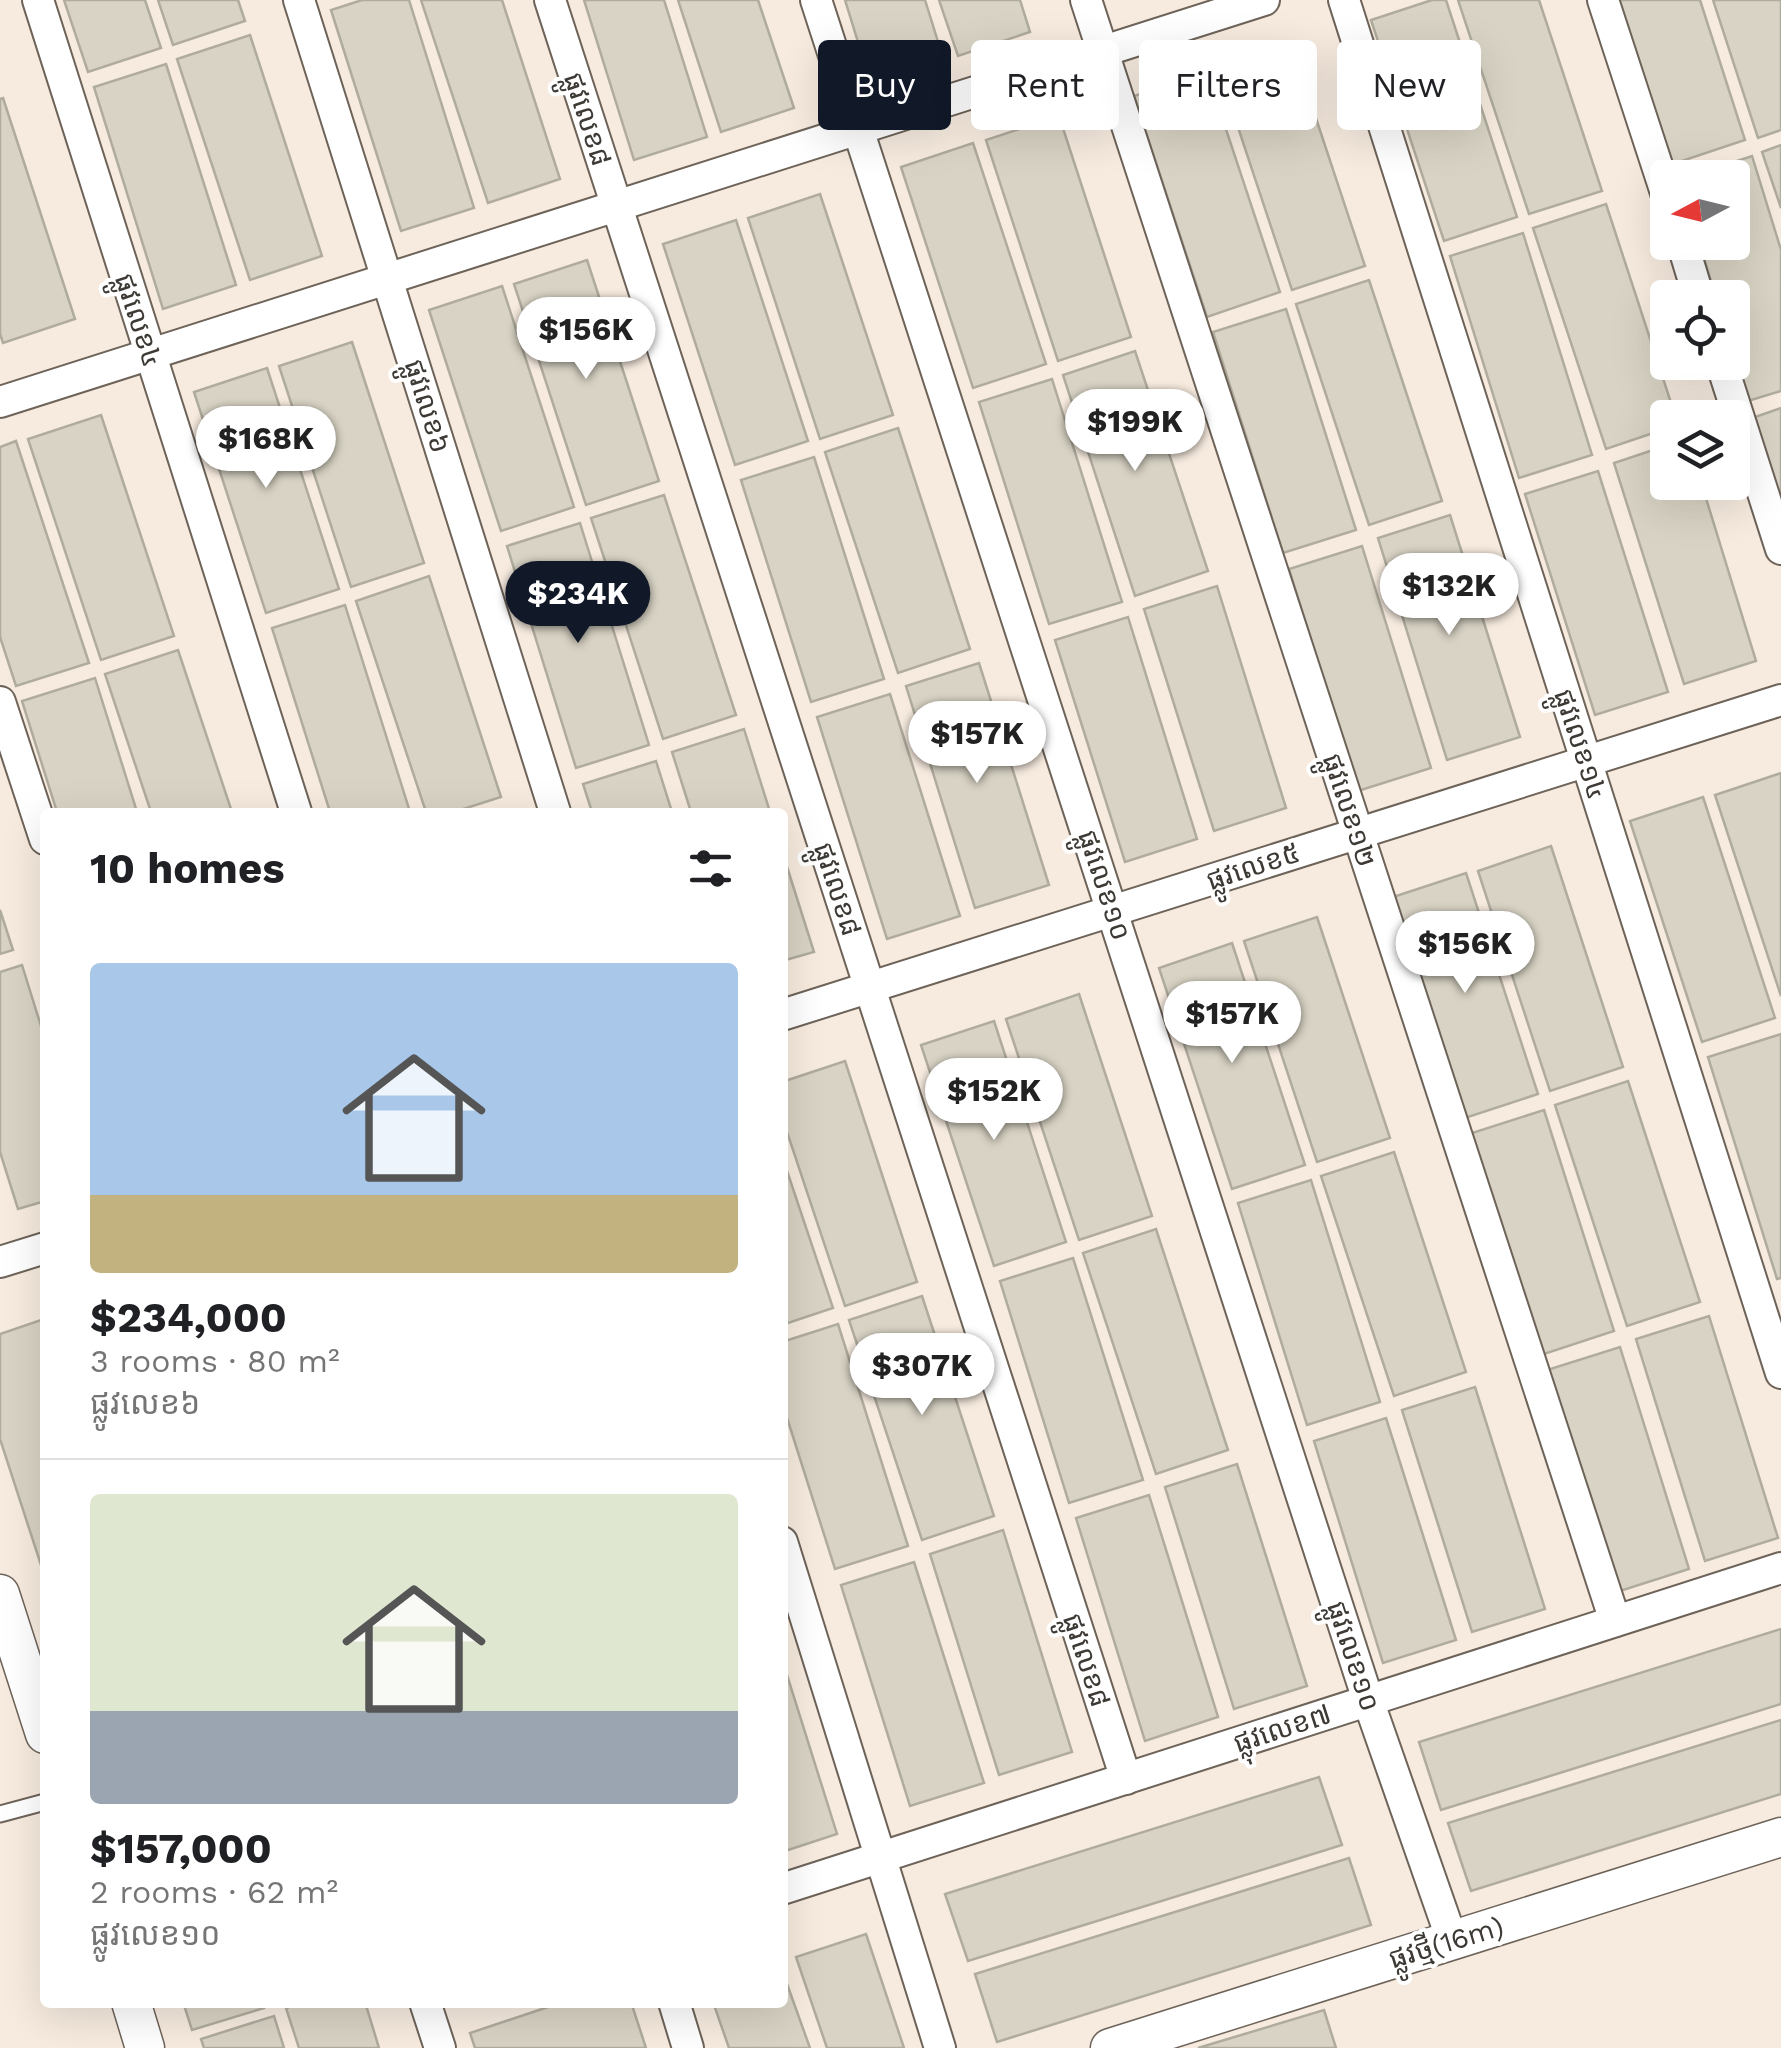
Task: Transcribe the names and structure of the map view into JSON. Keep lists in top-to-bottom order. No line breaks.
{"streets":{"street":["ផ្លូវលេខ៨","ផ្លូវលេខ៤","ផ្លូវលេខ៦","ផ្លូវលេខ១៤","ផ្លូវលេខ១២","ផ្លូវលេខ៥","ផ្លូវលេខ១០","ផ្លុវលេខ៧","ផ្លូវថ្មី(16m)"]},"crossings":[["ផ្លូវលេខ៨","ផ្លូវលេខ៥"],["ផ្លូវលេខ៨","ផ្លុវលេខ៧"],["ផ្លូវលេខ១៤","ផ្លូវលេខ៥"],["ផ្លូវលេខ១២","ផ្លូវលេខ៥"],["ផ្លូវលេខ១២","ផ្លុវលេខ៧"],["ផ្លូវលេខ៥","ផ្លូវលេខ១០"],["ផ្លូវលេខ១០","ផ្លុវលេខ៧"],["ផ្លូវលេខ១០","ផ្លូវថ្មី(16m)"]],"north":"left","page":{"chip":["Buy","Rent","Filters","New"],"price":["$156K","$199K","$168K","$132K","$234K","$157K","$156K","$157K","$152K","$307K"],"heading":"10 homes","list":[{"name":"$234,000","note":"3 rooms · 80 m² · ផ្លូវលេខ៦"},{"name":"$157,000","note":"2 rooms · 62 m² · ផ្លូវលេខ១០"}]}}
